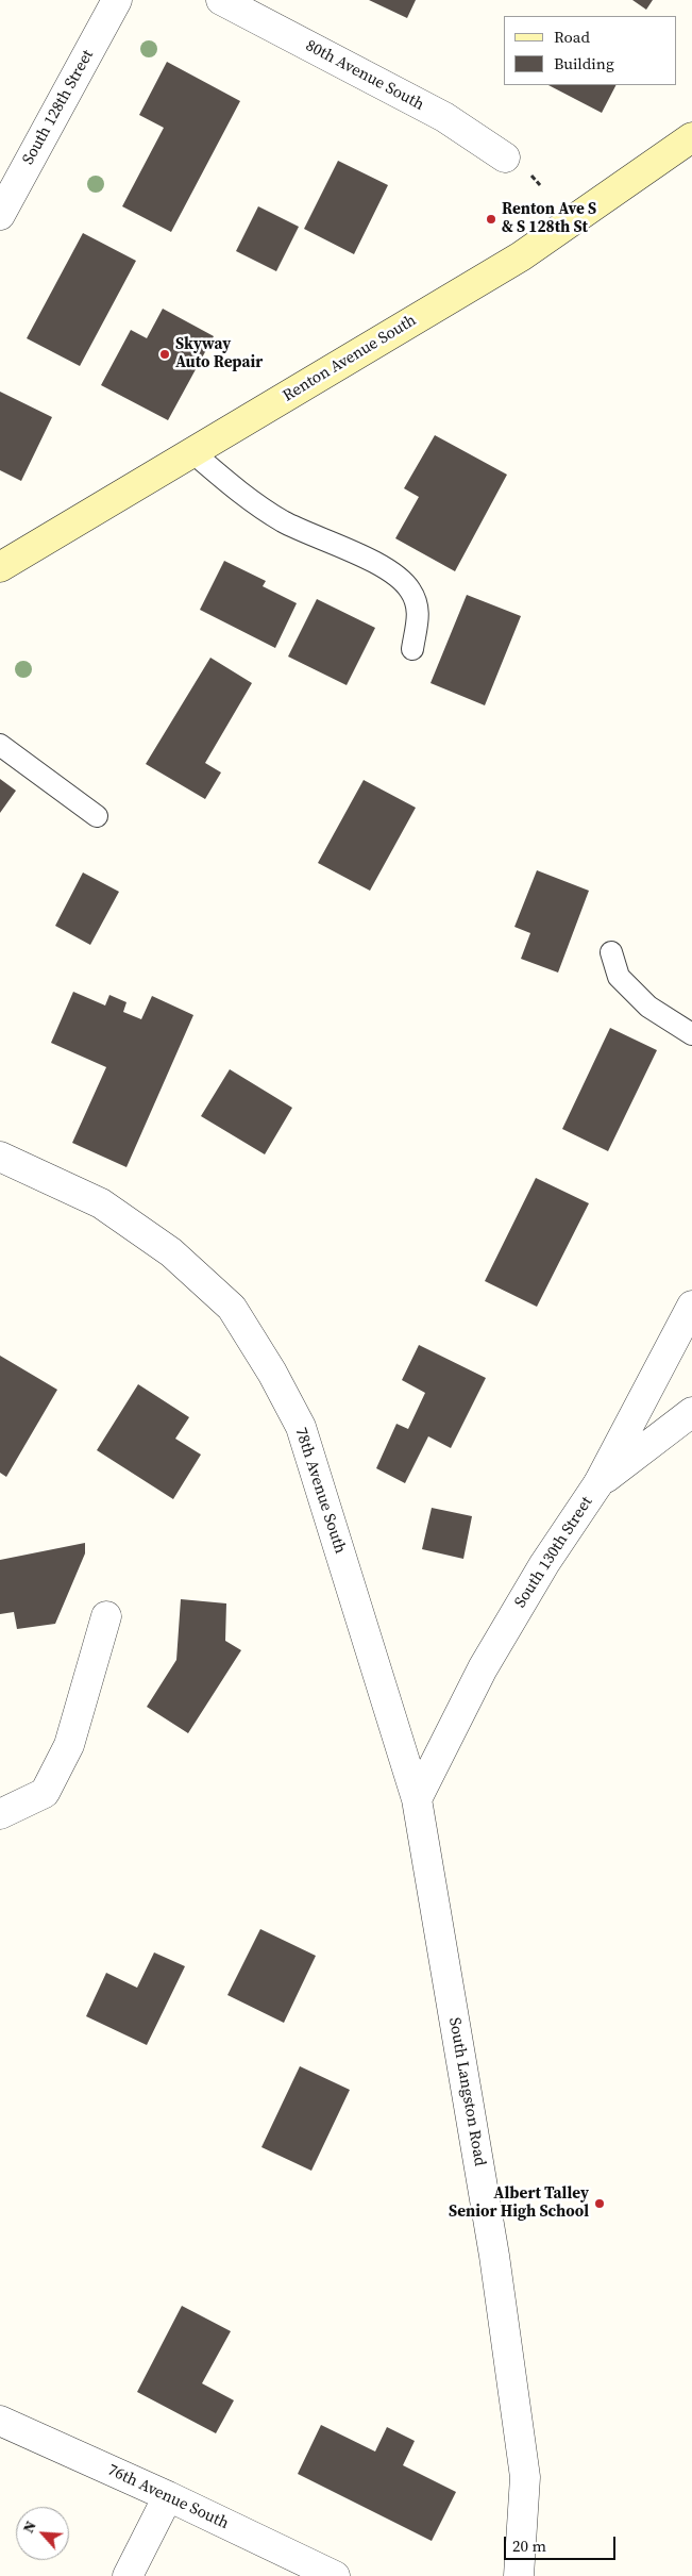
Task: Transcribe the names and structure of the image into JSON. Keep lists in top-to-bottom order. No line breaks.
{"streets":{"main road":["Renton Avenue South"],"street":["80th Avenue South","South 128th Street","78th Avenue South","South 130th Street","South Langston Road","76th Avenue South"]},"crossings":[["78th Avenue South","South 130th Street"],["78th Avenue South","South Langston Road"],["South 130th Street","South Langston Road"]],"places":["Renton Ave S & S 128th St","Skyway Auto Repair","Albert Talley Senior High School"],"legend":["Road","Building"],"scale_bar":"20 m","north":"top left"}
